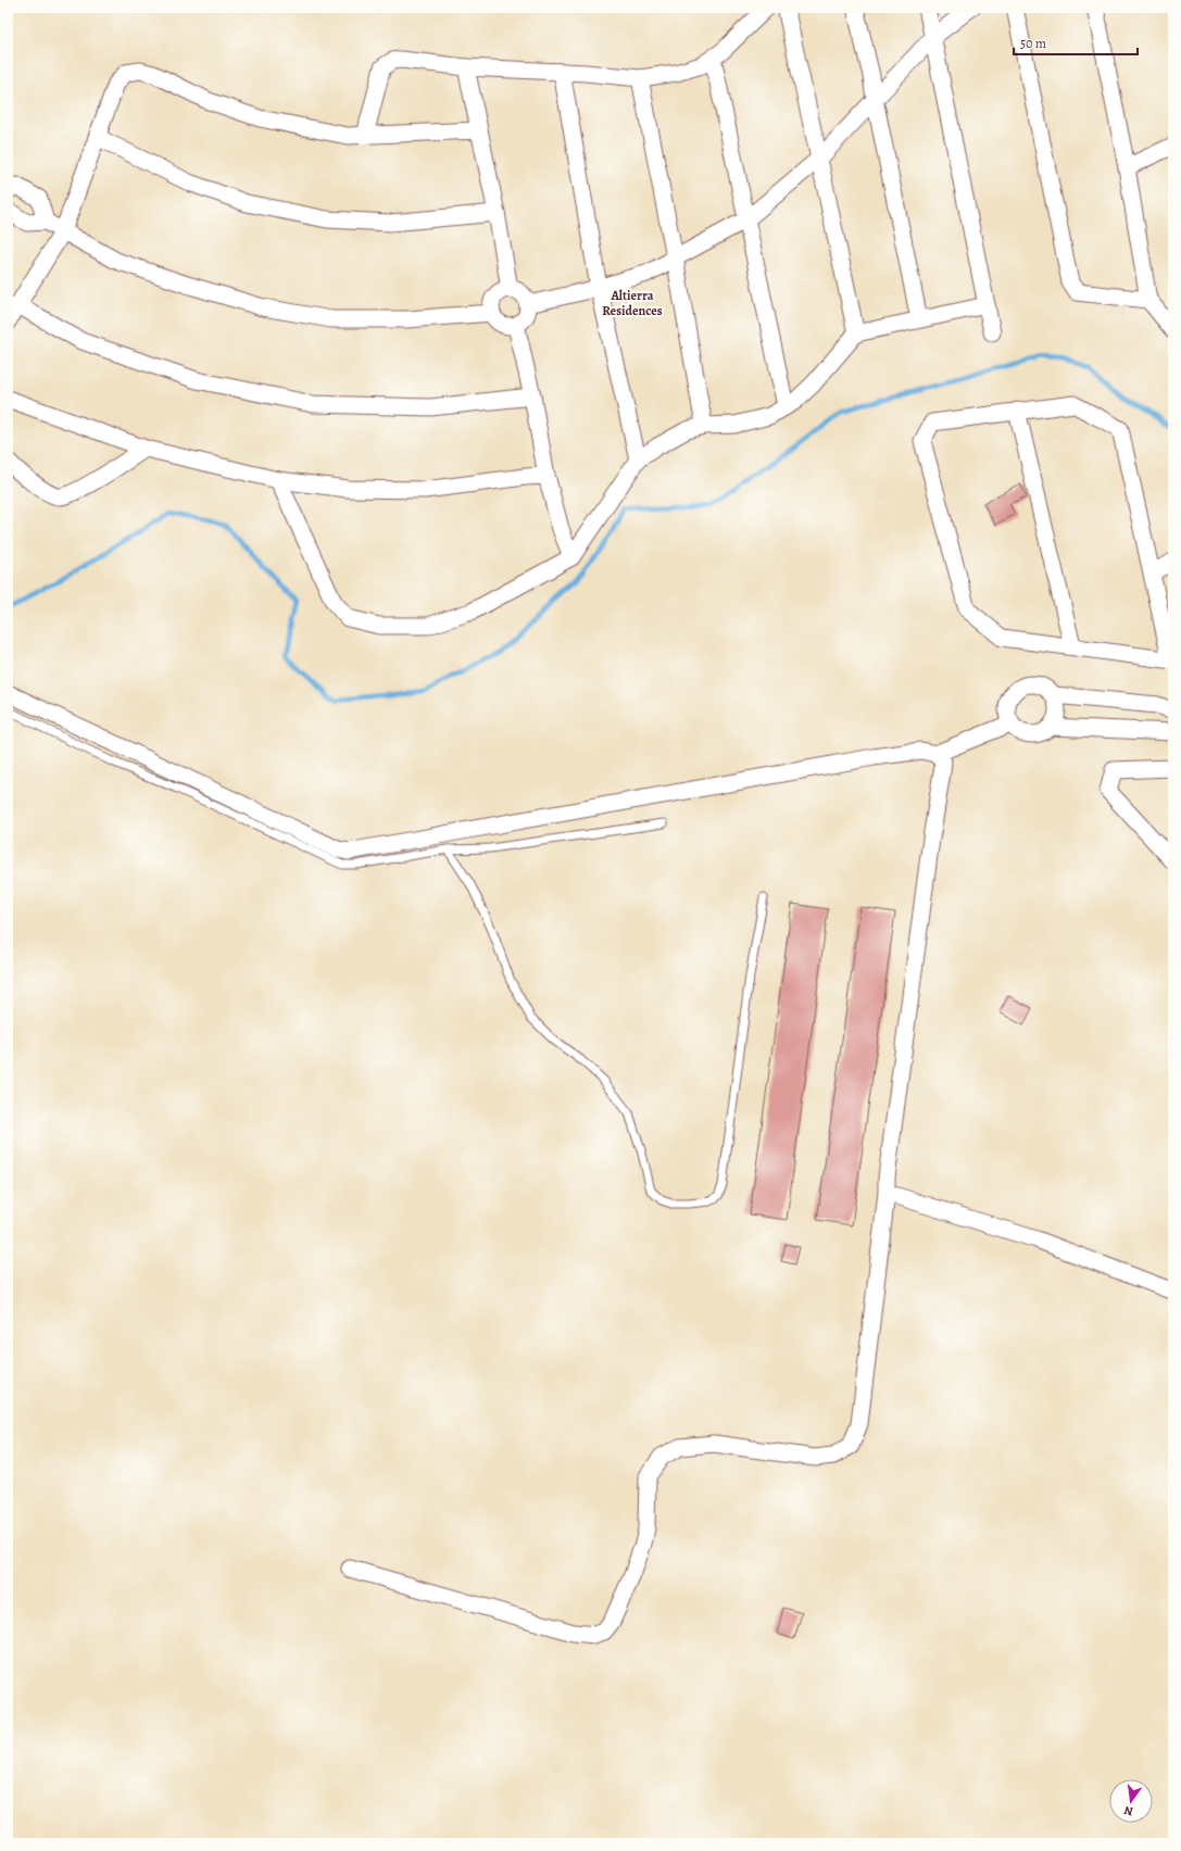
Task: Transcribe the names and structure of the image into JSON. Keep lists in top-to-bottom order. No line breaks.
{"districts":["Altierra Residences"],"scale_bar":"50 m","north":"bottom"}
